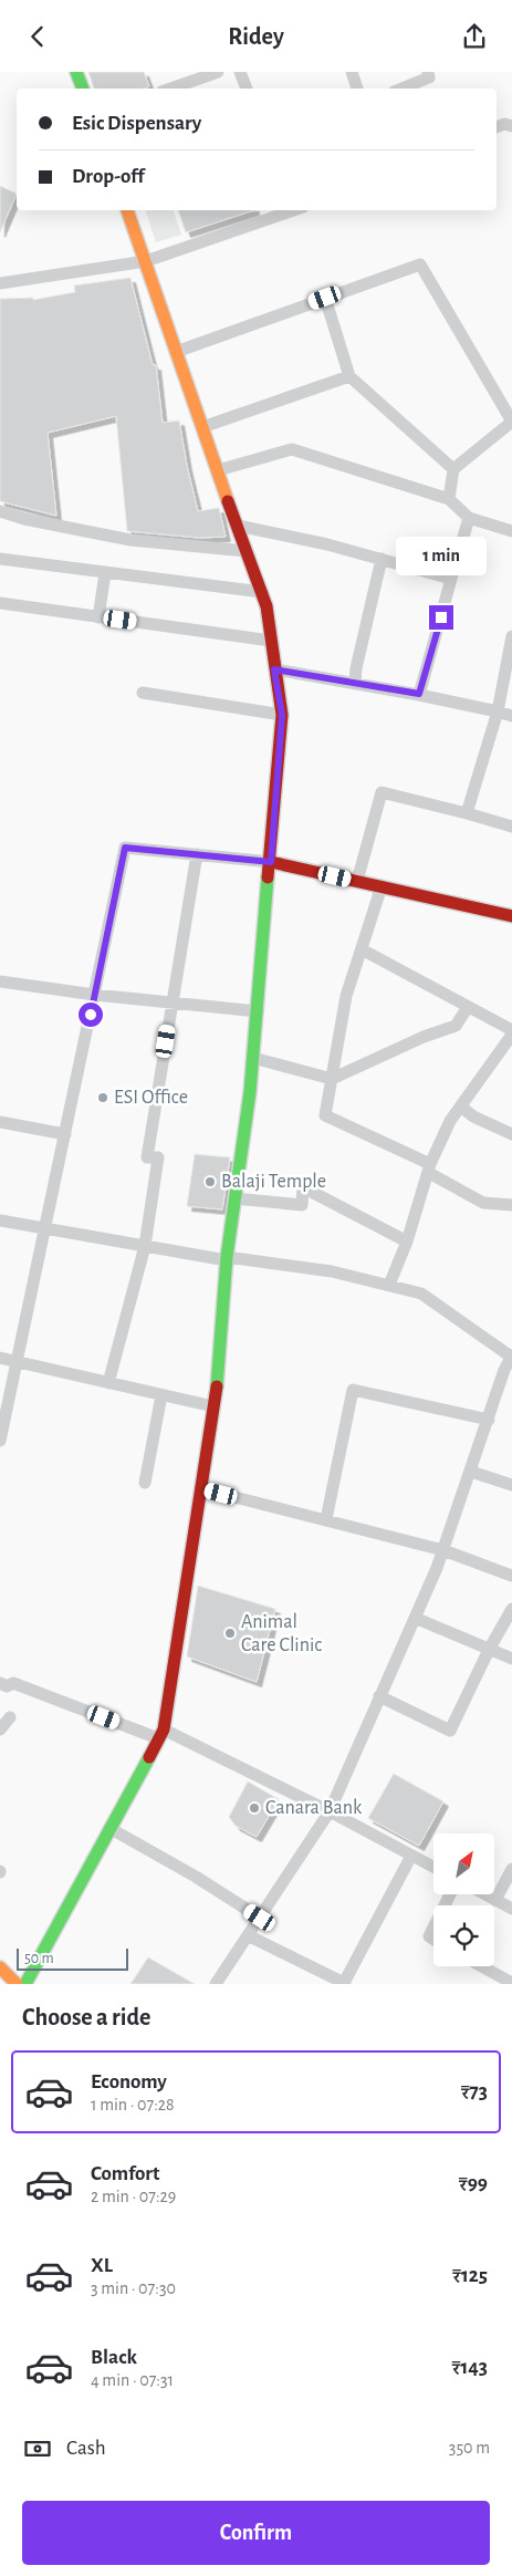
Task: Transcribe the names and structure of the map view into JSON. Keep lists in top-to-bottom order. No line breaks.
{"places":["ESI Office","Balaji Temple","Animal Care Clinic","Canara Bank"],"scale_bar":"50 m","north":"top right","page":{"header":"Ridey","banner":["Esic Dispensary","Drop-off"],"bubble":"1 min","scale":"50 m","heading":"Choose a ride","list":[{"name":"Economy","note":"1 min · 07:28","value":"₹73"},{"name":"Comfort","note":"2 min · 07:29","value":"₹99"},{"name":"XL","note":"3 min · 07:30","value":"₹125"},{"name":"Black","note":"4 min · 07:31","value":"₹143"}],"pay":["Cash","350 m"],"buttons":"Confirm"}}
